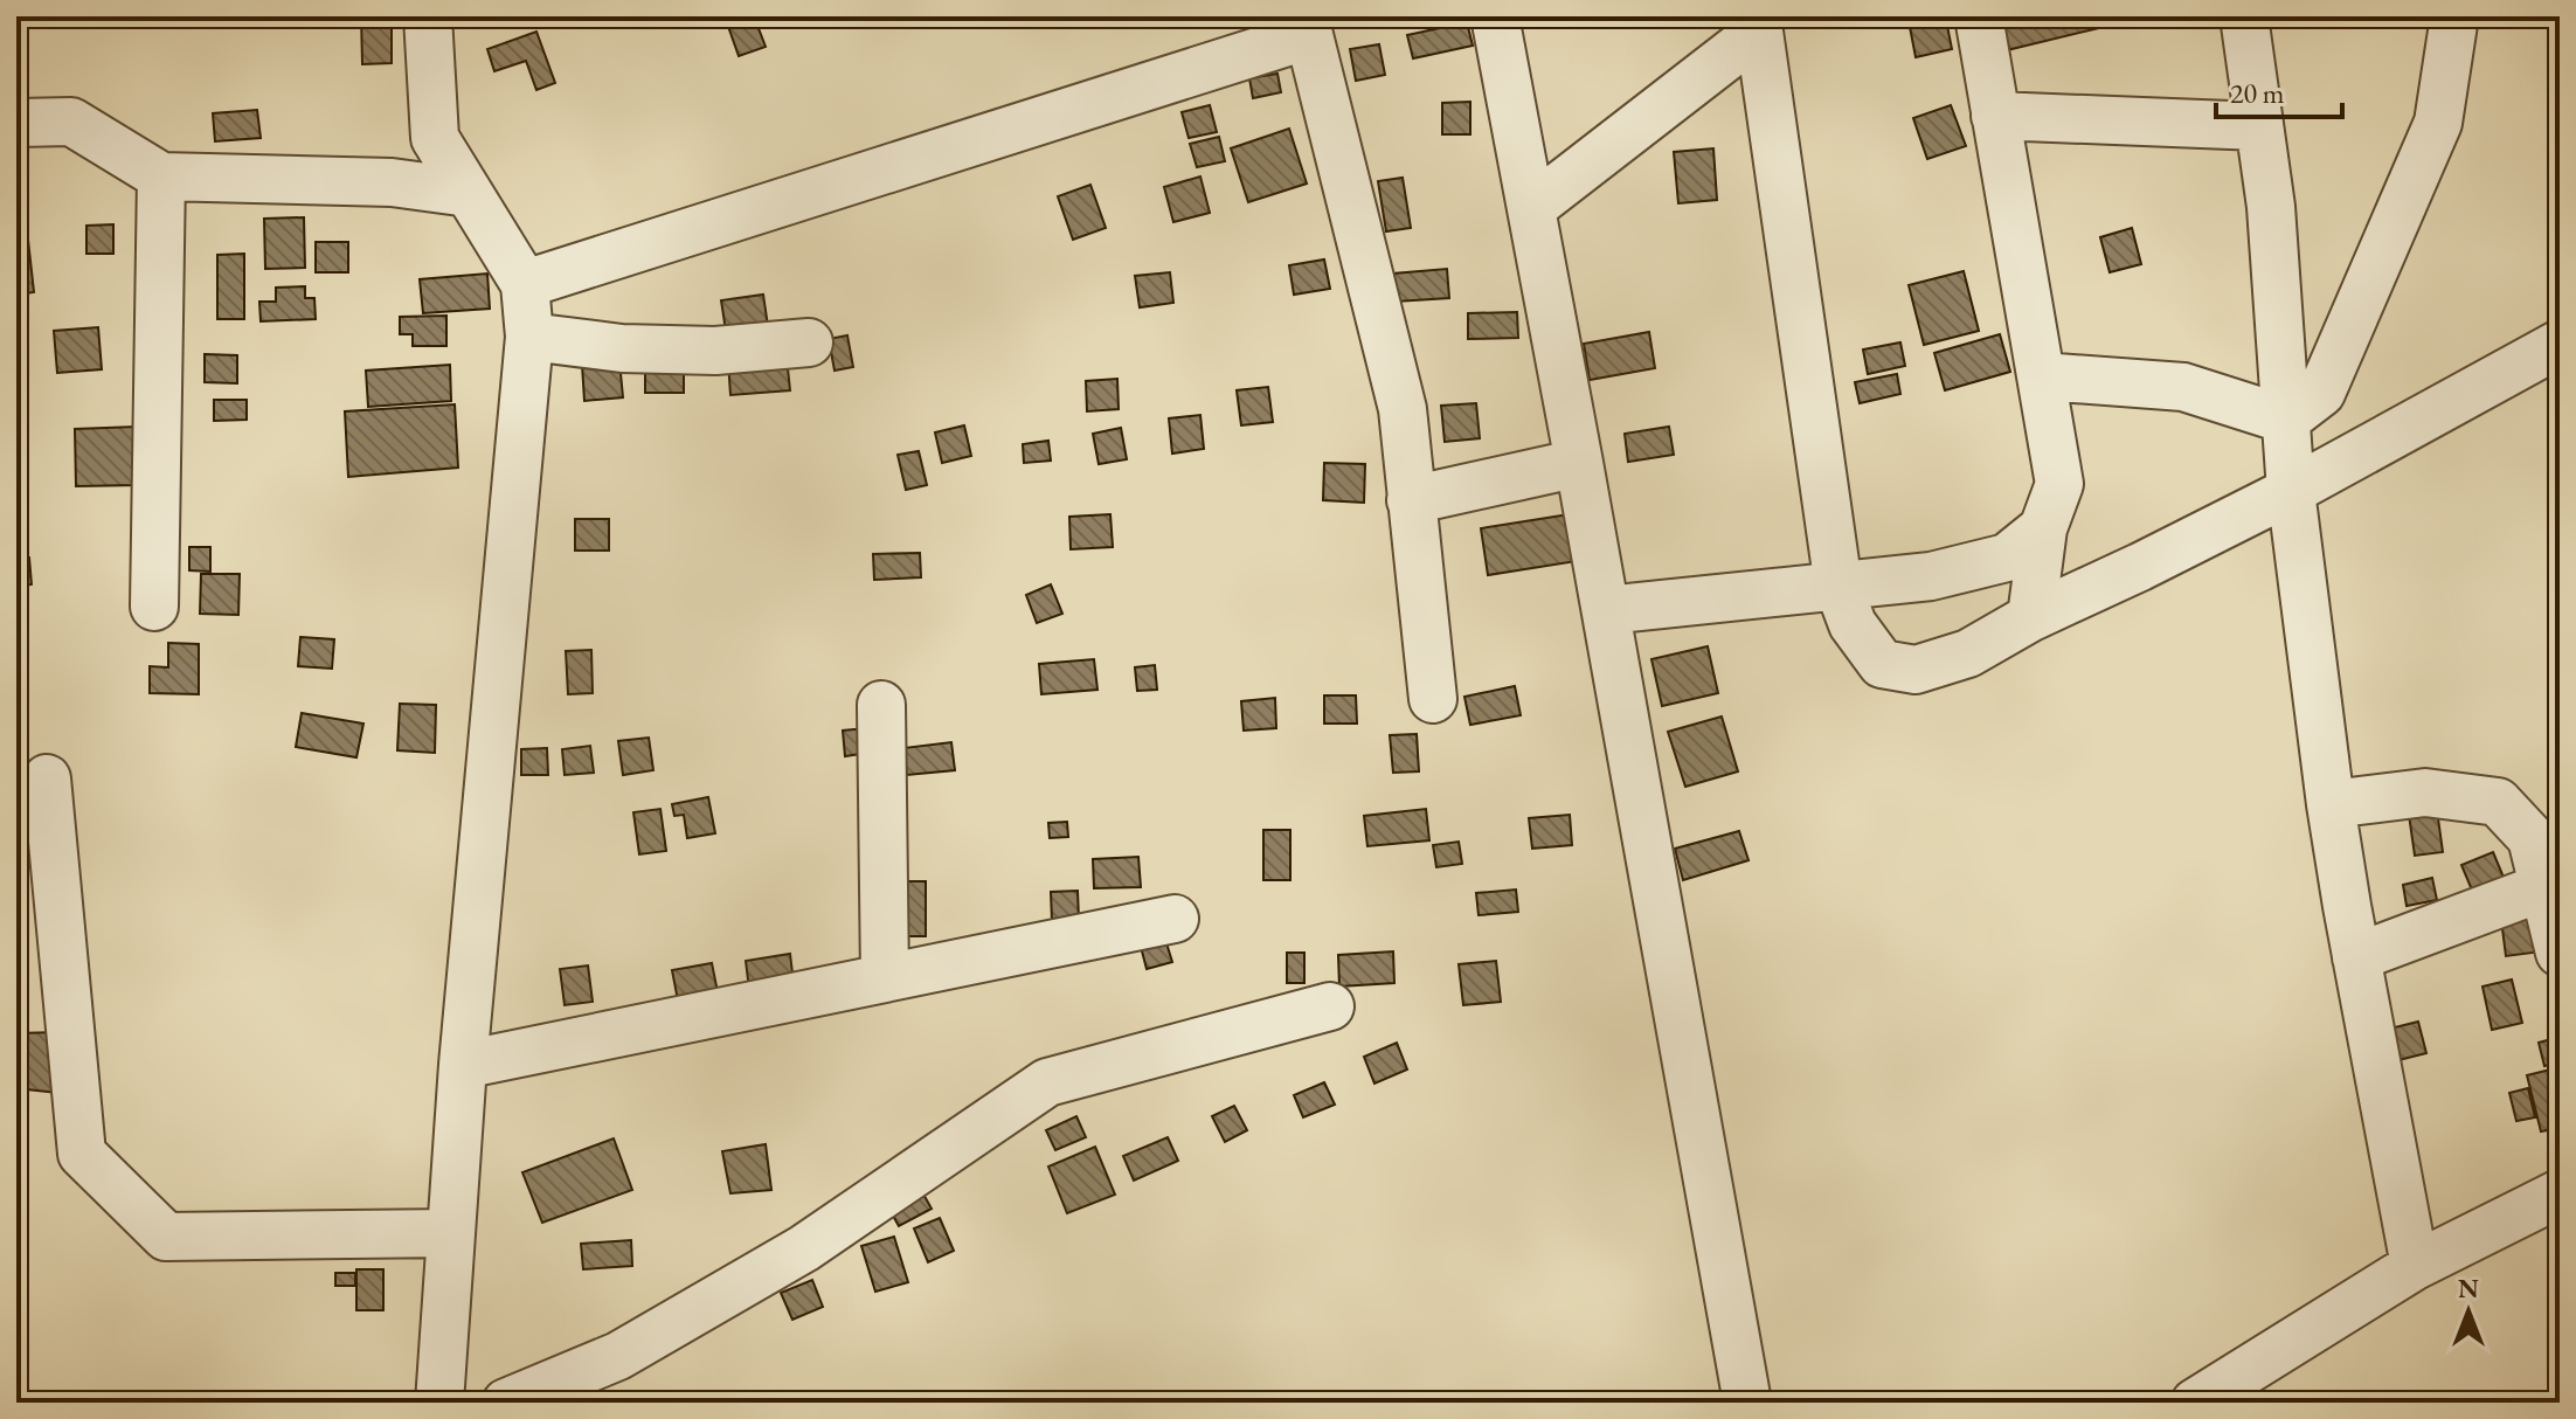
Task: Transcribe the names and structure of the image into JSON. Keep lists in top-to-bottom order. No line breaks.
{"scale_bar":"20 m","north":"top"}
